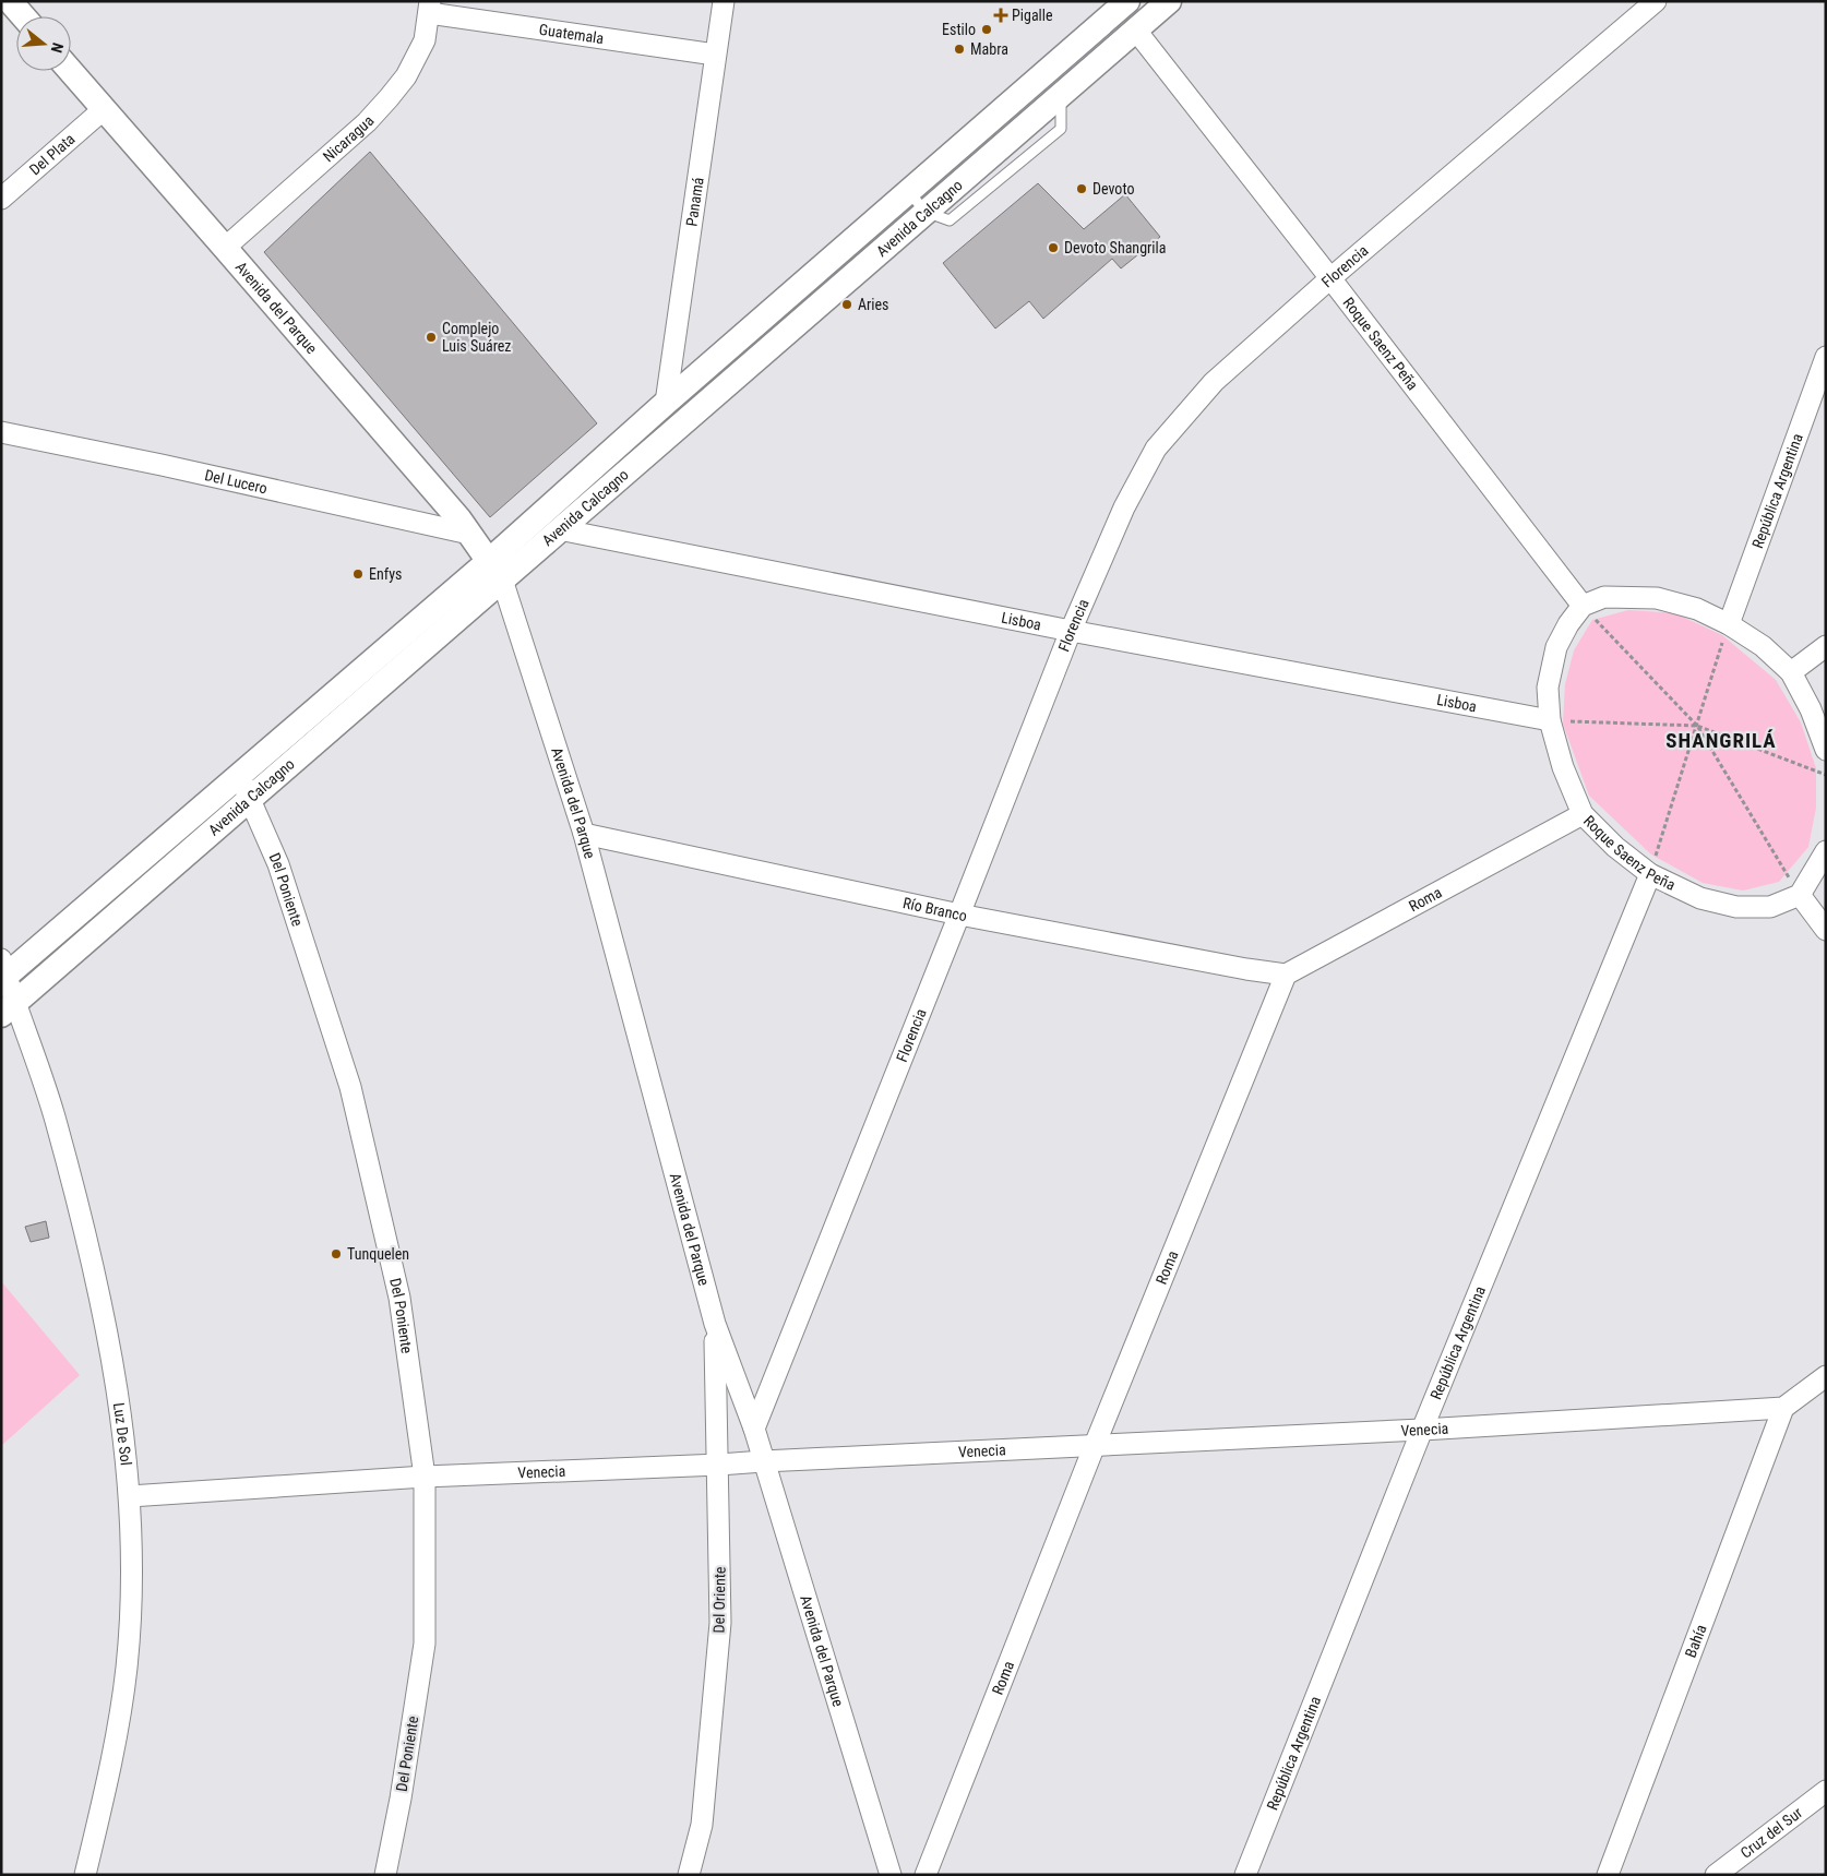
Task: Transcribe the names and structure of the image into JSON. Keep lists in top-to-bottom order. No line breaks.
{"streets":{"street":["Guatemala","Nicaragua","Del Plata","Panamá","Avenida Calcagno","Florencia","Avenida del Parque","Roque Saenz Peña","Del Lucero","República Argentina","Lisboa","Del Poniente","Roma","Río Branco","Venecia","Luz De Sol","Del Oriente","Bahía","Cruz del Sur"]},"crossings":[["Guatemala","Nicaragua"],["Guatemala","Panamá"],["Nicaragua","Avenida del Parque"],["Del Plata","Avenida del Parque"],["Panamá","Avenida Calcagno"],["Avenida Calcagno","Avenida del Parque"],["Avenida Calcagno","Roque Saenz Peña"],["Avenida Calcagno","Lisboa"],["Avenida Calcagno","Del Poniente"],["Avenida Calcagno","Luz De Sol"],["Florencia","Avenida del Parque"],["Florencia","Roque Saenz Peña"],["Florencia","Lisboa"],["Florencia","Río Branco"],["Avenida del Parque","Del Lucero"],["Avenida del Parque","Río Branco"],["Avenida del Parque","Venecia"],["Avenida del Parque","Del Oriente"],["Roque Saenz Peña","República Argentina"],["Roque Saenz Peña","Lisboa"],["Roque Saenz Peña","Roma"],["República Argentina","Venecia"],["Del Poniente","Venecia"],["Roma","Río Branco"],["Roma","Venecia"],["Venecia","Luz De Sol"],["Venecia","Del Oriente"],["Venecia","Bahía"]],"districts":["SHANGRILÁ"],"places":{"health":["Pigalle"],"other":["Estilo","Mabra","Devoto","Devoto Shangrila","Aries","Complejo Luis Suárez","Enfys","Tunquelen"]},"north":"right"}
